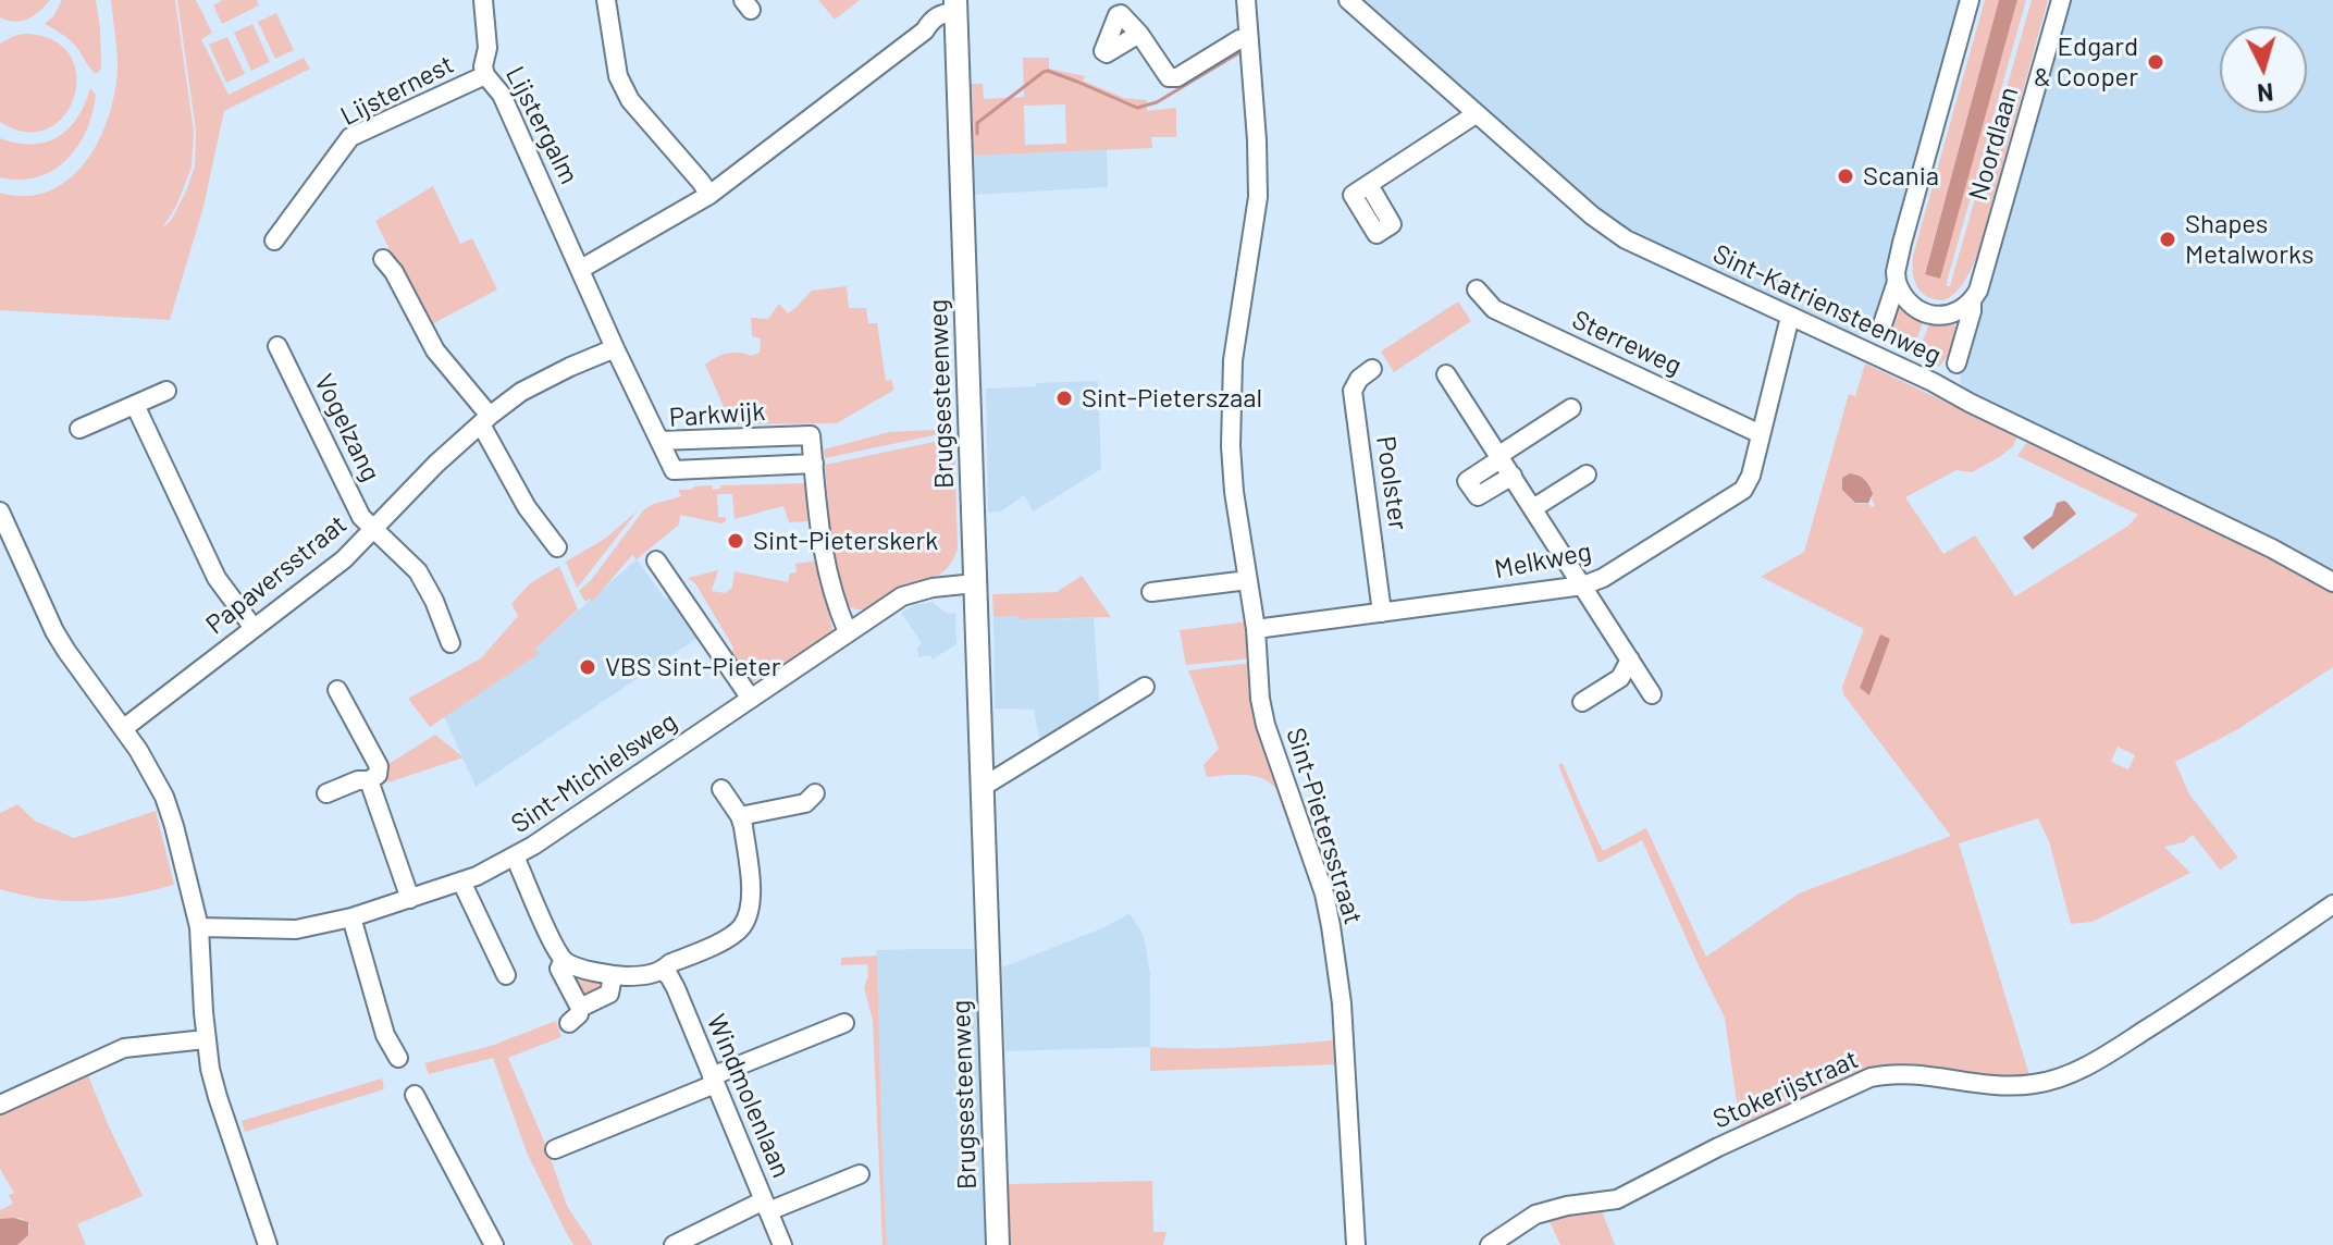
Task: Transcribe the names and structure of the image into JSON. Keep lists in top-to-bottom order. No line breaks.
{"streets":{"main road":["Brugsesteenweg"],"street":["Lijsternest","Lijstergalm","Noordlaan","Sint-Katriensteenweg","Sterreweg","Parkwijk","Vogelzang","Poolster","Melkweg","Papaversstraat","Sint-Michielsweg","Sint-Pietersstraat","Stokerijstraat","Windmolenlaan"]},"crossings":[["Lijsternest","Lijstergalm"],["Lijstergalm","Parkwijk"],["Lijstergalm","Papaversstraat"],["Sint-Katriensteenweg","Melkweg"],["Sterreweg","Melkweg"],["Brugsesteenweg","Sint-Michielsweg"],["Parkwijk","Sint-Michielsweg"],["Vogelzang","Papaversstraat"],["Poolster","Melkweg"],["Melkweg","Sint-Pietersstraat"]],"places":["Edgard & Cooper","Scania","Shapes Metalworks","Sint-Pieterszaal","Sint-Pieterskerk","VBS Sint-Pieter"],"north":"bottom"}
